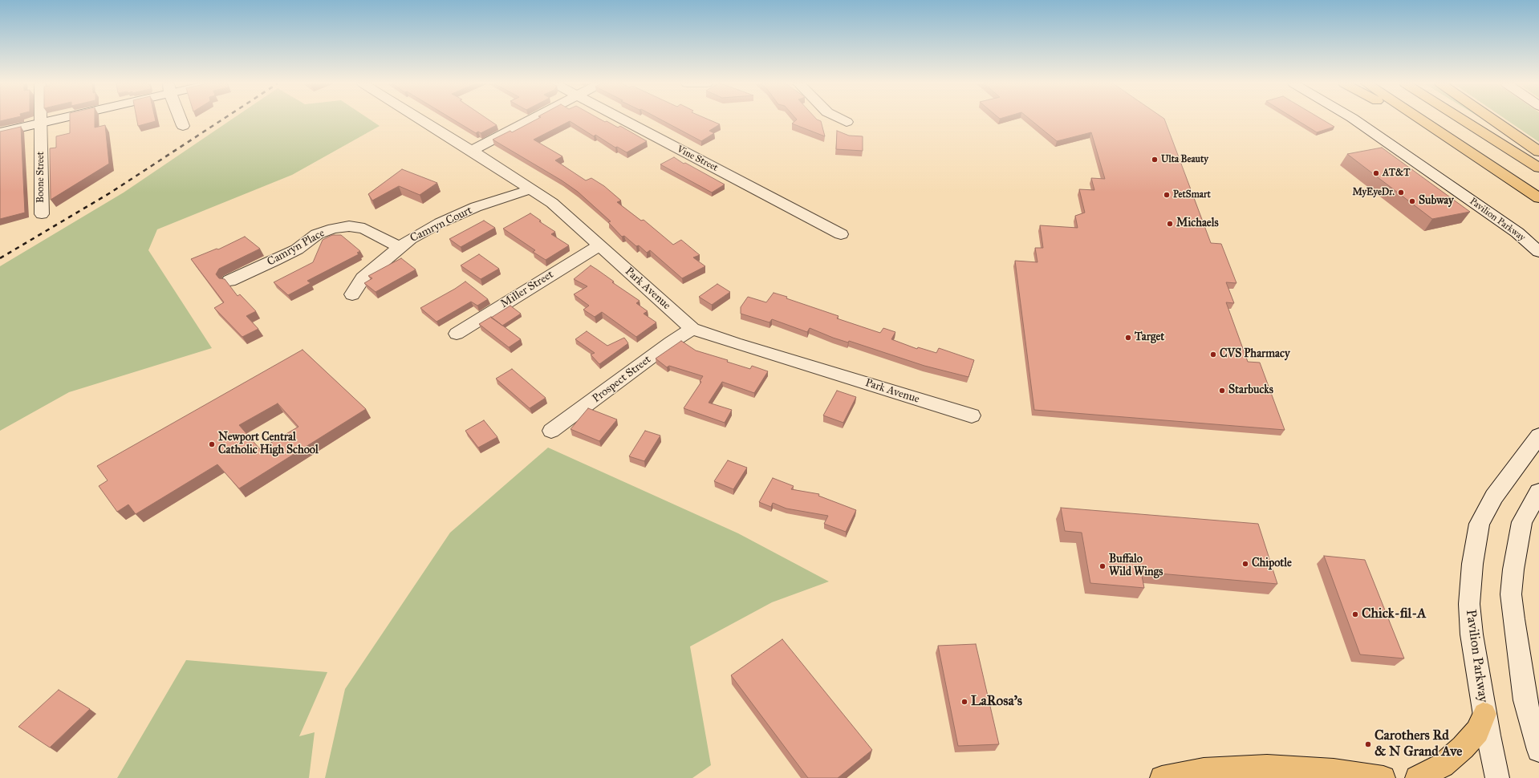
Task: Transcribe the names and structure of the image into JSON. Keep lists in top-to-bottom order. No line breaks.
{"streets":{"street":["Vine Street","Boone Street","Pavilion Parkway","Camryn Court","Camryn Place","Park Avenue","Miller Street","Prospect Street"]},"crossings":[["Camryn Court","Camryn Place"],["Camryn Court","Park Avenue"],["Park Avenue","Miller Street"],["Park Avenue","Prospect Street"]],"places":["Ulta Beauty","AT&T","MyEyeDr.","PetSmart","Subway","Michaels","Target","CVS Pharmacy","Starbucks","Newport Central Catholic High School","Chipotle","Buffalo Wild Wings","Chick-fil-A","LaRosa's","Carothers Rd & N Grand Ave"]}
